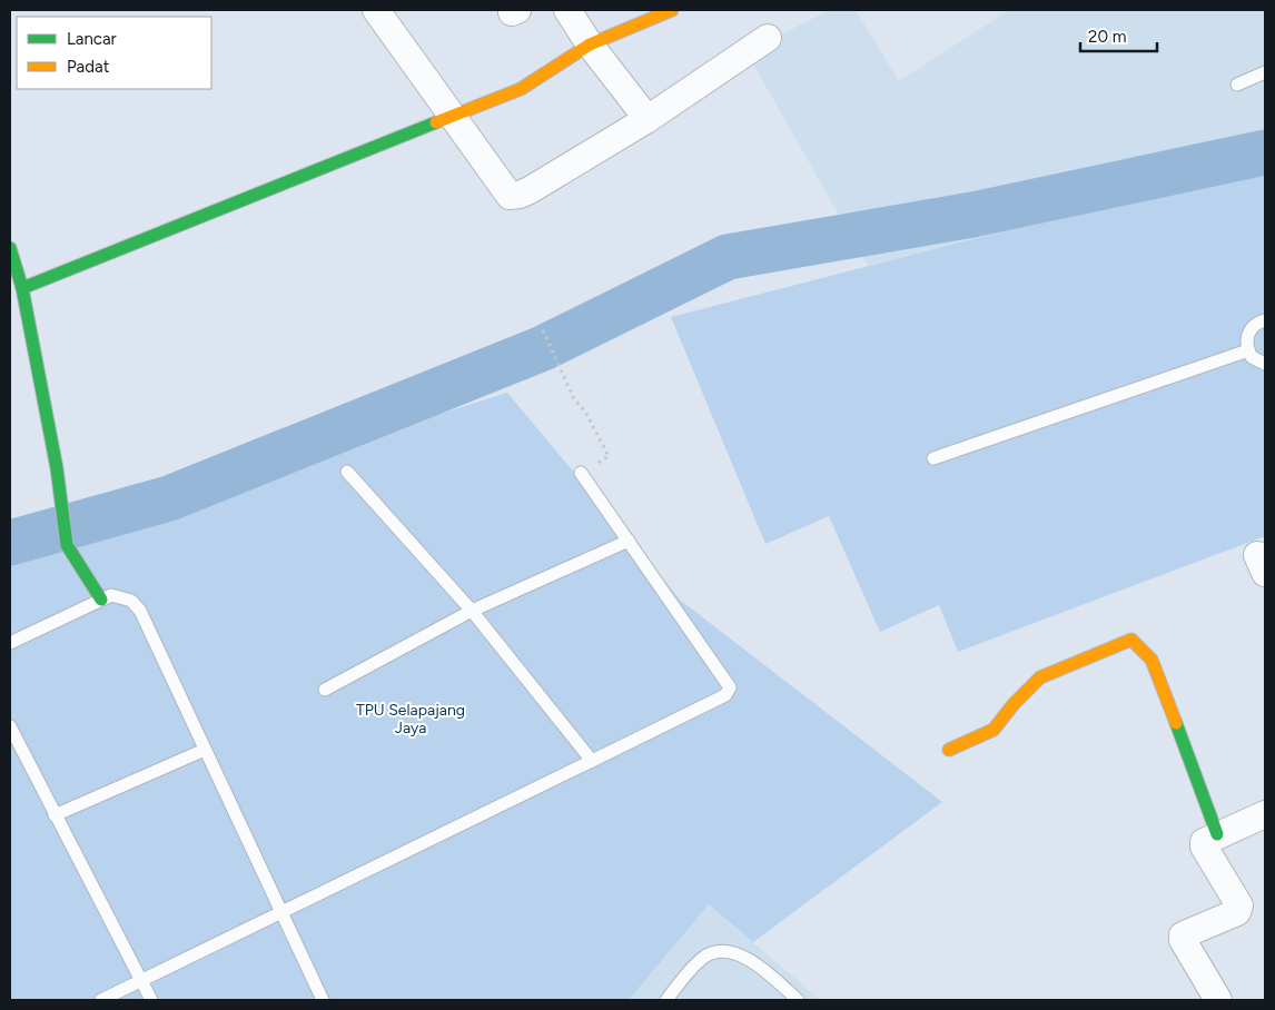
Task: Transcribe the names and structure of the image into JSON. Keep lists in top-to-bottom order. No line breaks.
{"parks":["TPU Selapajang Jaya"],"legend":["Lancar","Padat"],"scale_bar":"20 m"}
